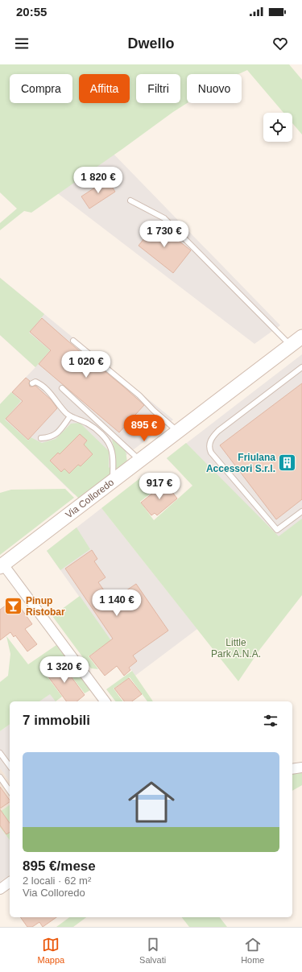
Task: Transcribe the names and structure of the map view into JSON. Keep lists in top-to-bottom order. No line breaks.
{"streets":{"main road":["Via Colloredo"]},"parks":["Little Park A.N.A."],"places":{"building":["Friulana Accessori S.r.l."],"bar":["Pinup Ristobar"]},"page":{"status":"20:55","header":"Dwello","chip":["Compra","Affitta","Filtri","Nuovo"],"price":["1 820 €","1 730 €","1 020 €","895 €","917 €","1 140 €","1 320 €"],"heading":"7 immobili","list":[{"name":"895 €/mese","note":"2 locali · 62 m² · Via Colloredo"}],"tabs":["Mappa","Salvati","Home"]}}
